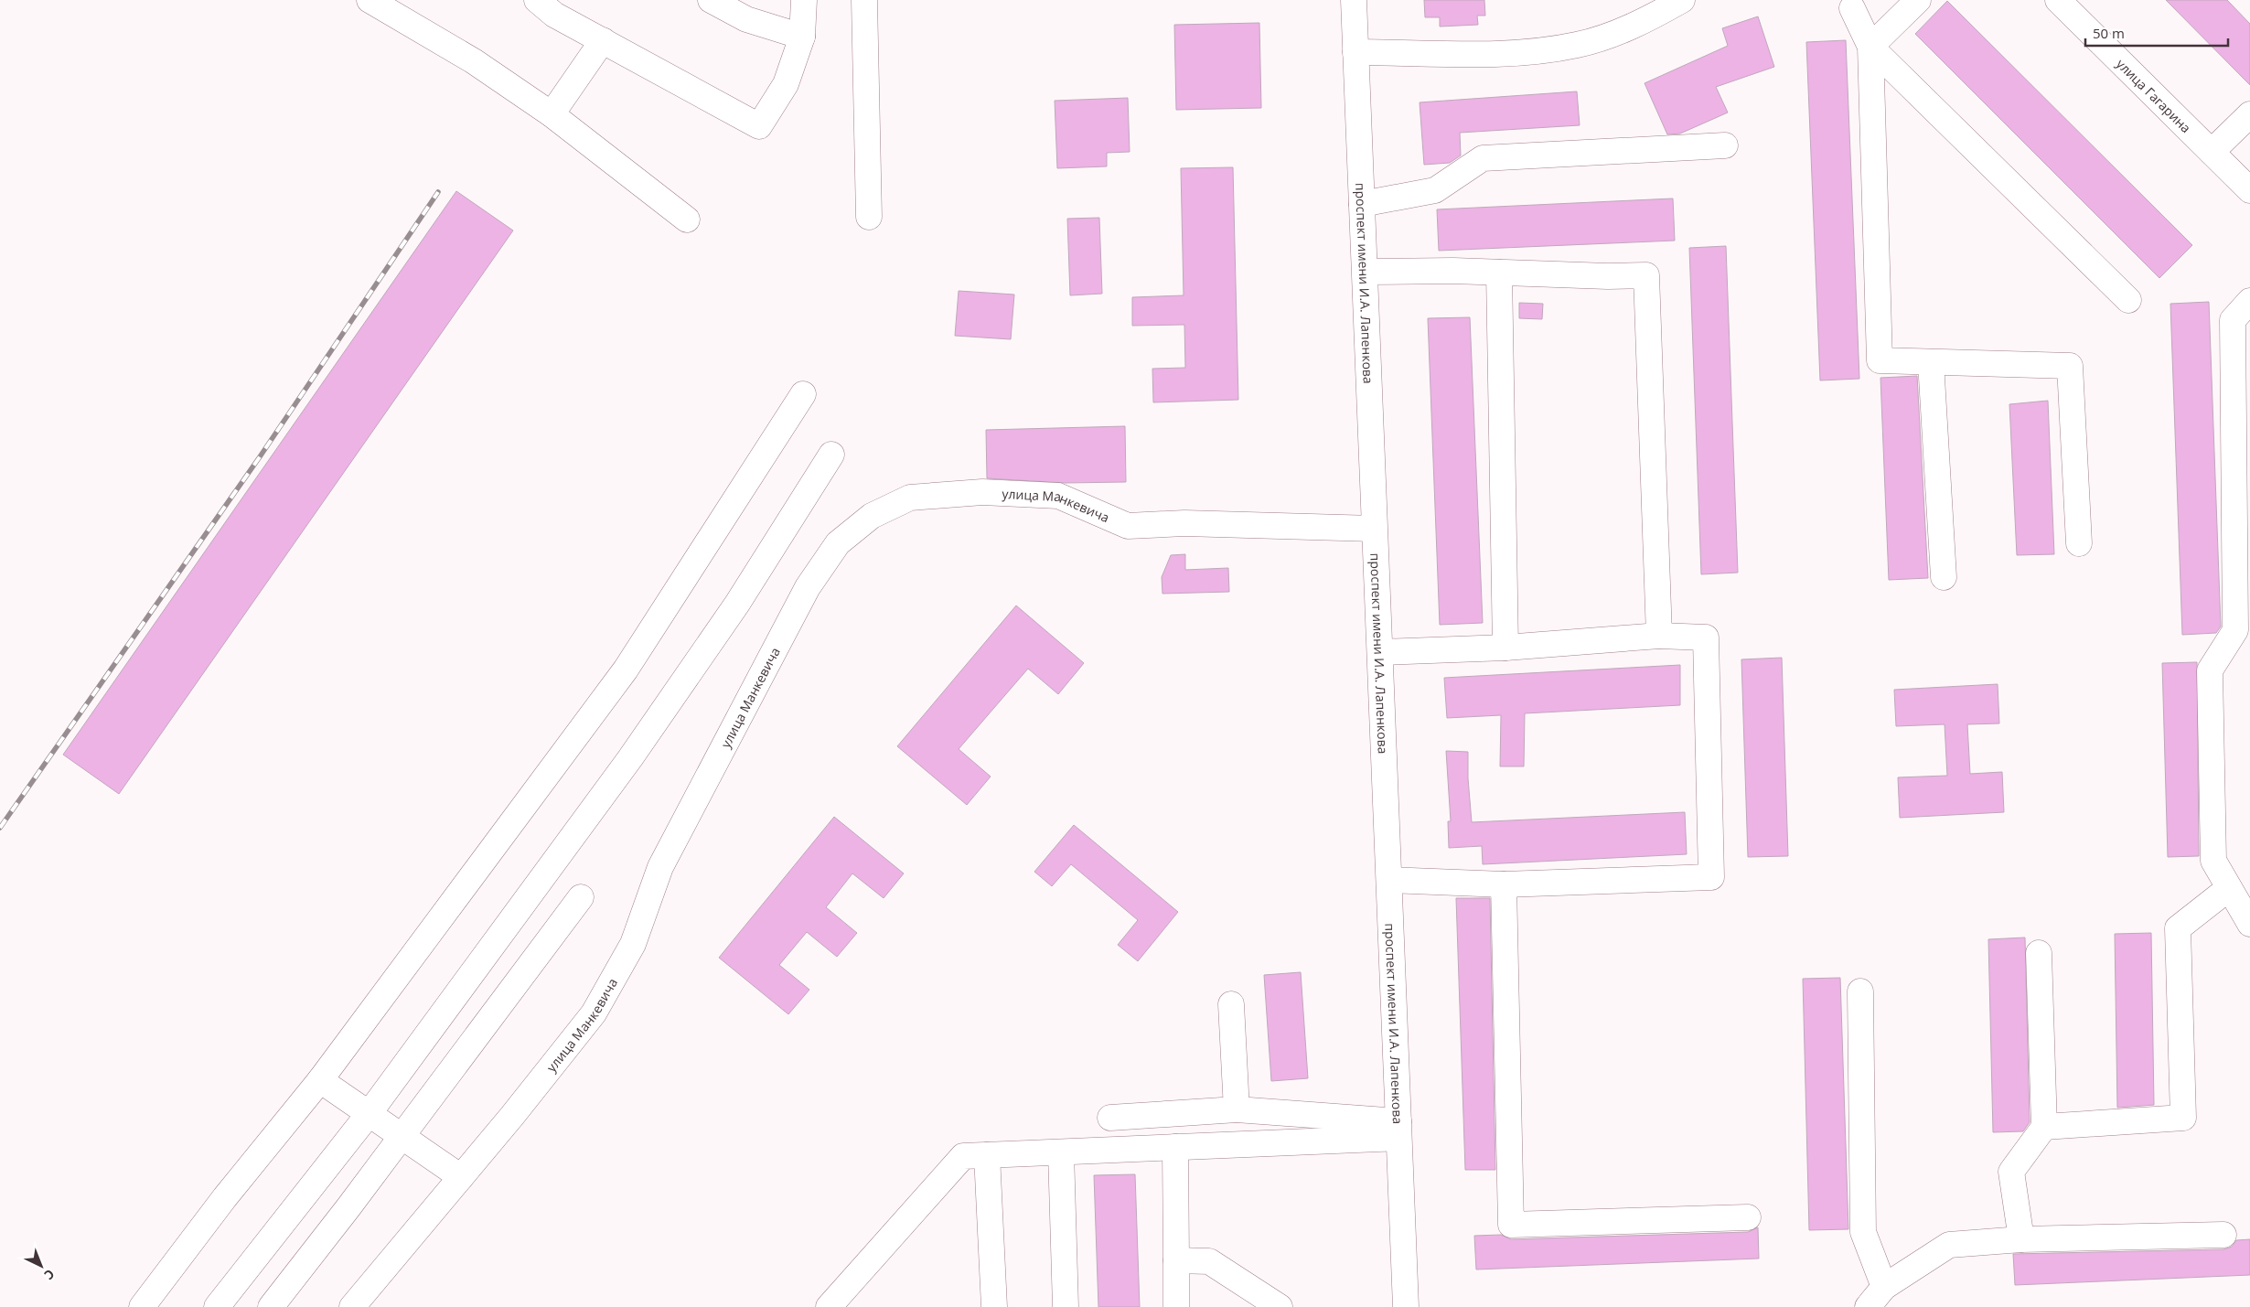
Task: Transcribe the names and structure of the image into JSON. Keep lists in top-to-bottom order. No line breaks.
{"streets":{"street":["улица Гагарина","проспект имени И.А. Лапенкова","улица Манкевича"]},"crossings":[["проспект имени И.А. Лапенкова","улица Манкевича"]],"scale_bar":"50 m","north":"bottom right"}
